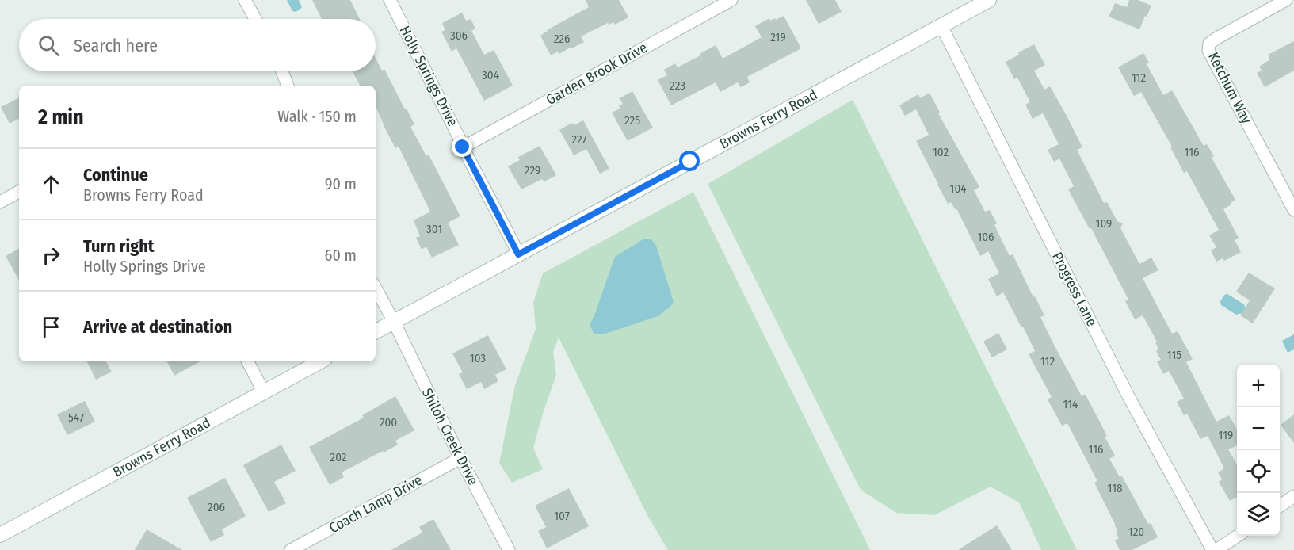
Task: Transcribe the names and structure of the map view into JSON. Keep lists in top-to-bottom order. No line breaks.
{"streets":{"street":["Garden Brook Drive","Holly Springs Drive","Ketchum Way","Browns Ferry Road","Progress Lane","Shiloh Creek Drive","Coach Lamp Drive"]},"crossings":[["Garden Brook Drive","Holly Springs Drive"],["Holly Springs Drive","Browns Ferry Road"],["Browns Ferry Road","Progress Lane"],["Browns Ferry Road","Shiloh Creek Drive"],["Shiloh Creek Drive","Coach Lamp Drive"]],"house_numbers":["306","219","226","304","112","223","225","227","102","116","229","104","109","301","106","115","103","112","114","547","200","119","116","202","118","206","107","120"],"page":{"search":"Search here","heading":["2 min","Walk · 150 m"],"list":[["Continue","Browns Ferry Road","90 m"],["Turn right","Holly Springs Drive","60 m"],"Arrive at destination"],"map_buttons":["+","−"]}}
